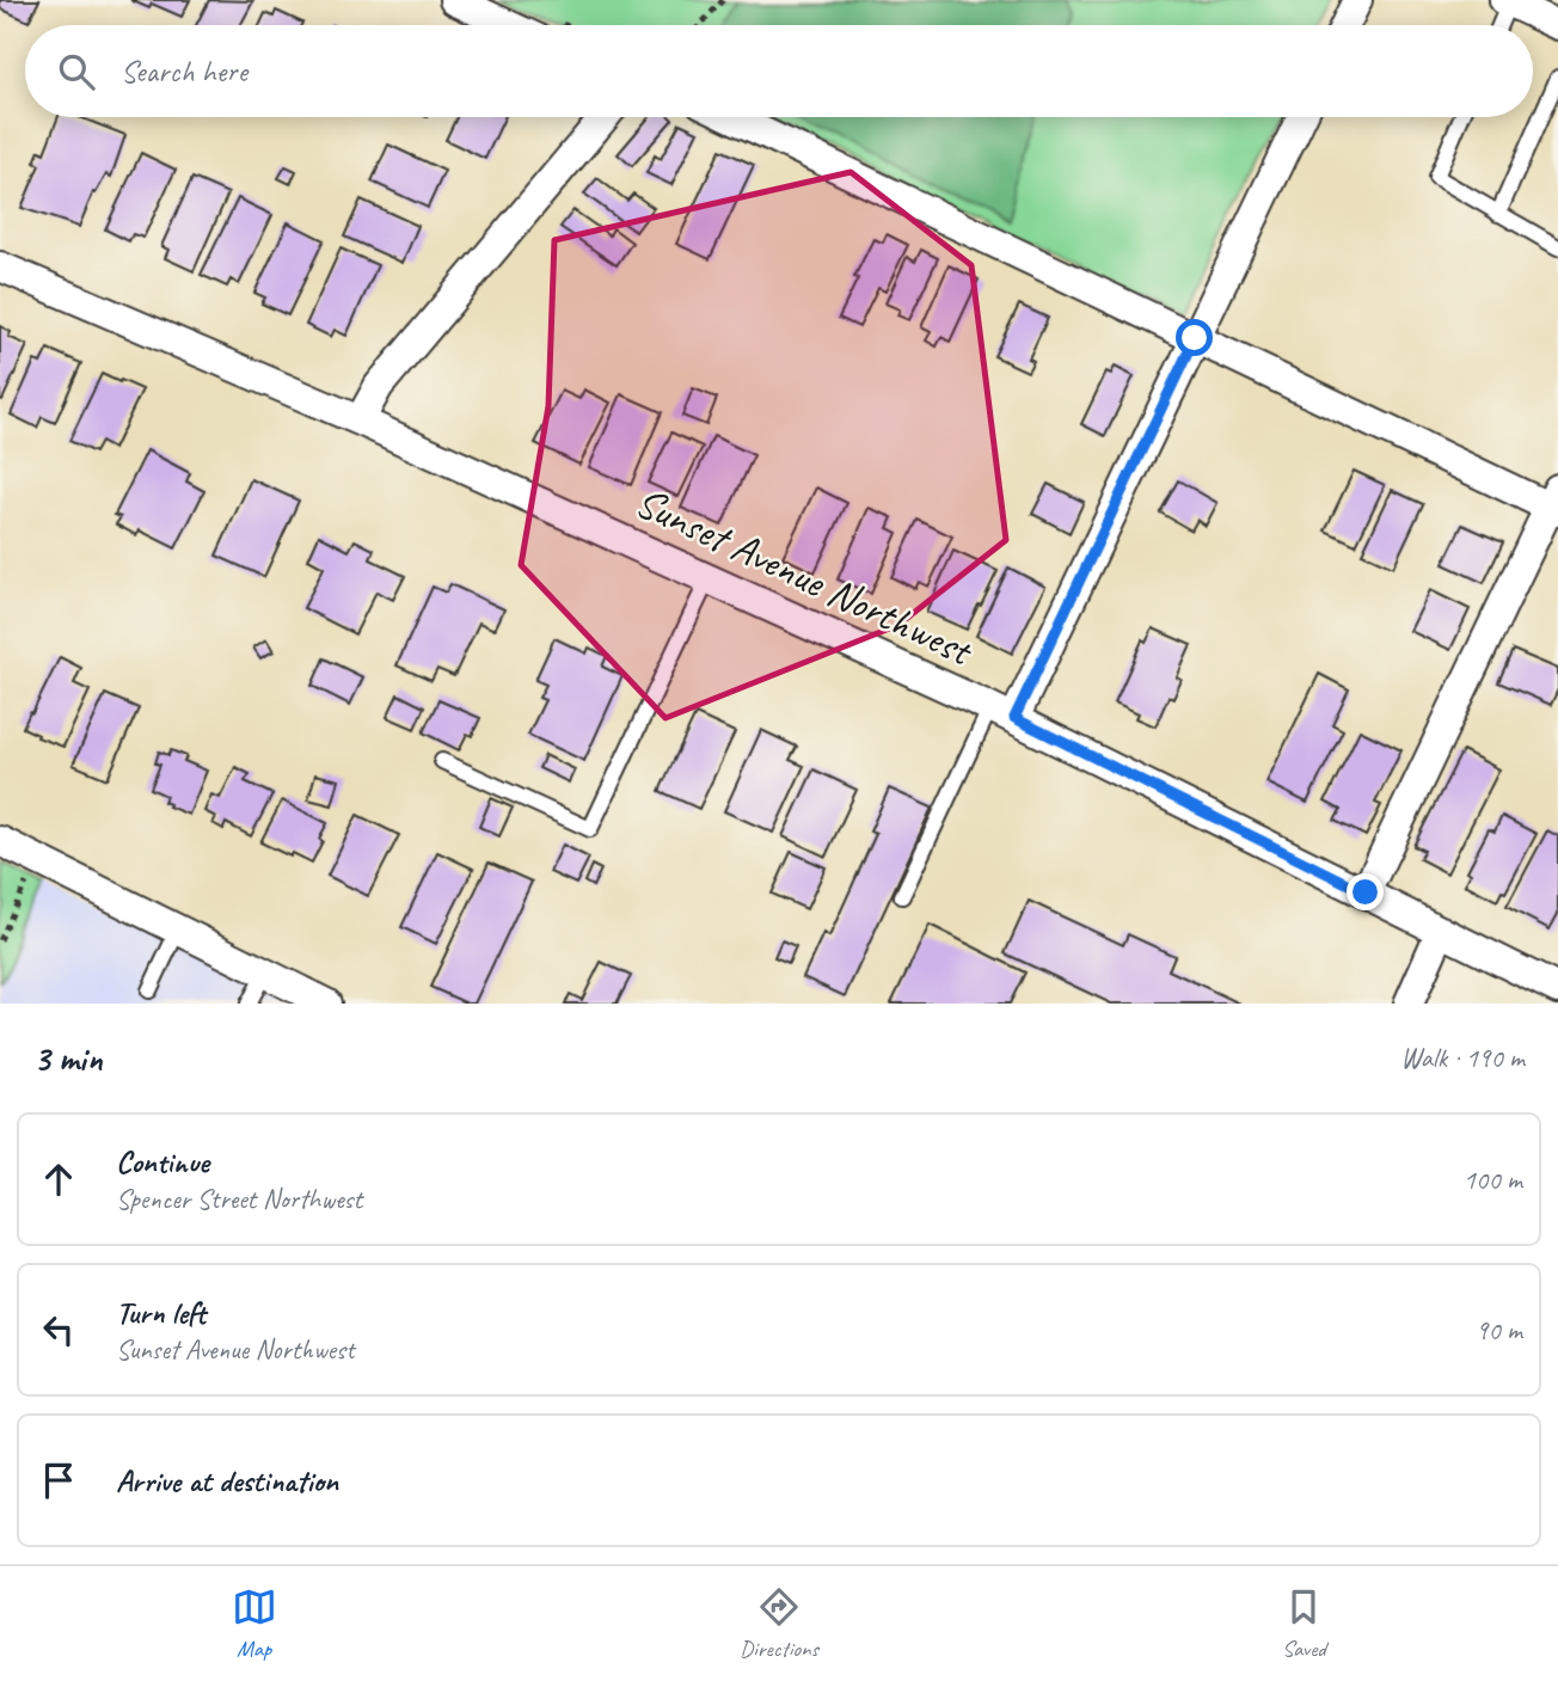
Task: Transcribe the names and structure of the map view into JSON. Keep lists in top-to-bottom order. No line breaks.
{"streets":{"street":["Sunset Avenue Northwest"]},"page":{"search":"Search here","heading":["3 min","Walk · 190 m"],"list":[["Continue","Spencer Street Northwest","100 m"],["Turn left","Sunset Avenue Northwest","90 m"],"Arrive at destination"],"nav":["Map","Directions","Saved"]}}
